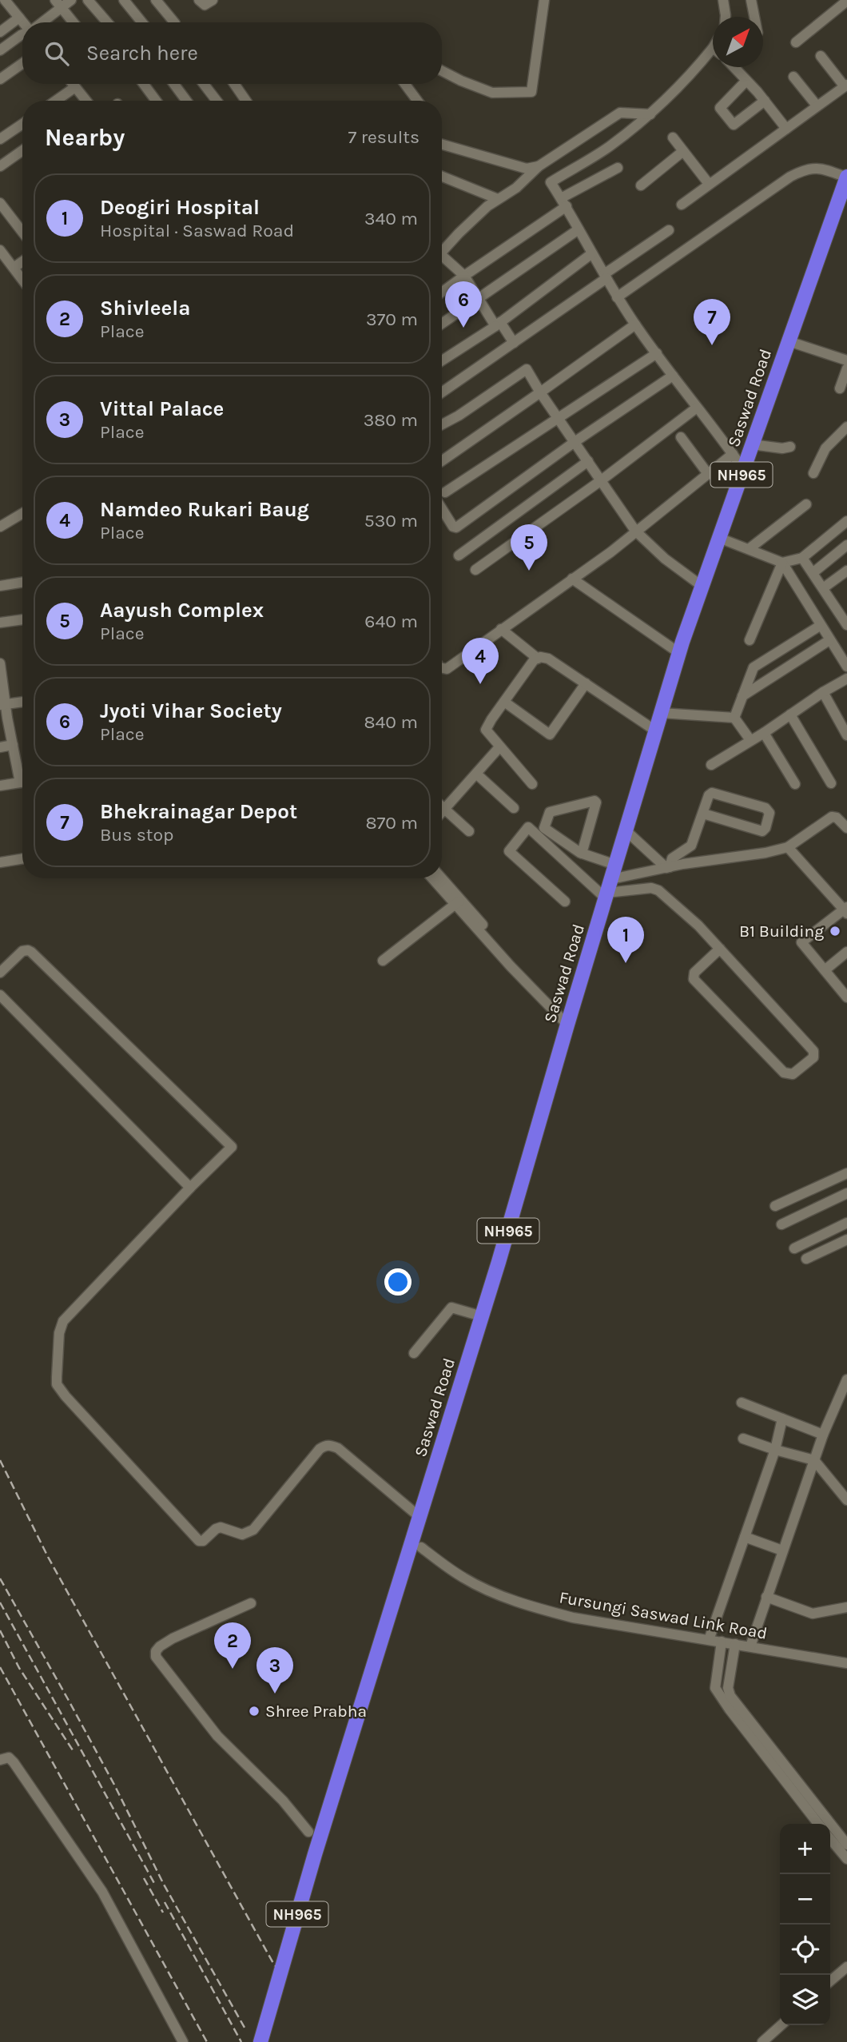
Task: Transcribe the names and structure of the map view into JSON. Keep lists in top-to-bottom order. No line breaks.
{"streets":{"highway":["Saswad Road","NH965"],"street":["Fursungi Saswad Link Road"]},"places":["B1 Building","Shree Prabha"],"north":"top right","page":{"search":"Search here","heading":["Nearby","7 results"],"list":[{"mark":"1","name":"Deogiri Hospital","note":"Hospital · Saswad Road","value":"340 m"},{"mark":"2","name":"Shivleela","note":"Place","value":"370 m"},{"mark":"3","name":"Vittal Palace","note":"Place","value":"380 m"},{"mark":"4","name":"Namdeo Rukari Baug","note":"Place","value":"530 m"},{"mark":"5","name":"Aayush Complex","note":"Place","value":"640 m"},{"mark":"6","name":"Jyoti Vihar Society","note":"Place","value":"840 m"},{"mark":"7","name":"Bhekrainagar Depot","note":"Bus stop","value":"870 m"}],"pins":["6","7","5","4","1","2","3"],"map_buttons":["+","−"]}}
